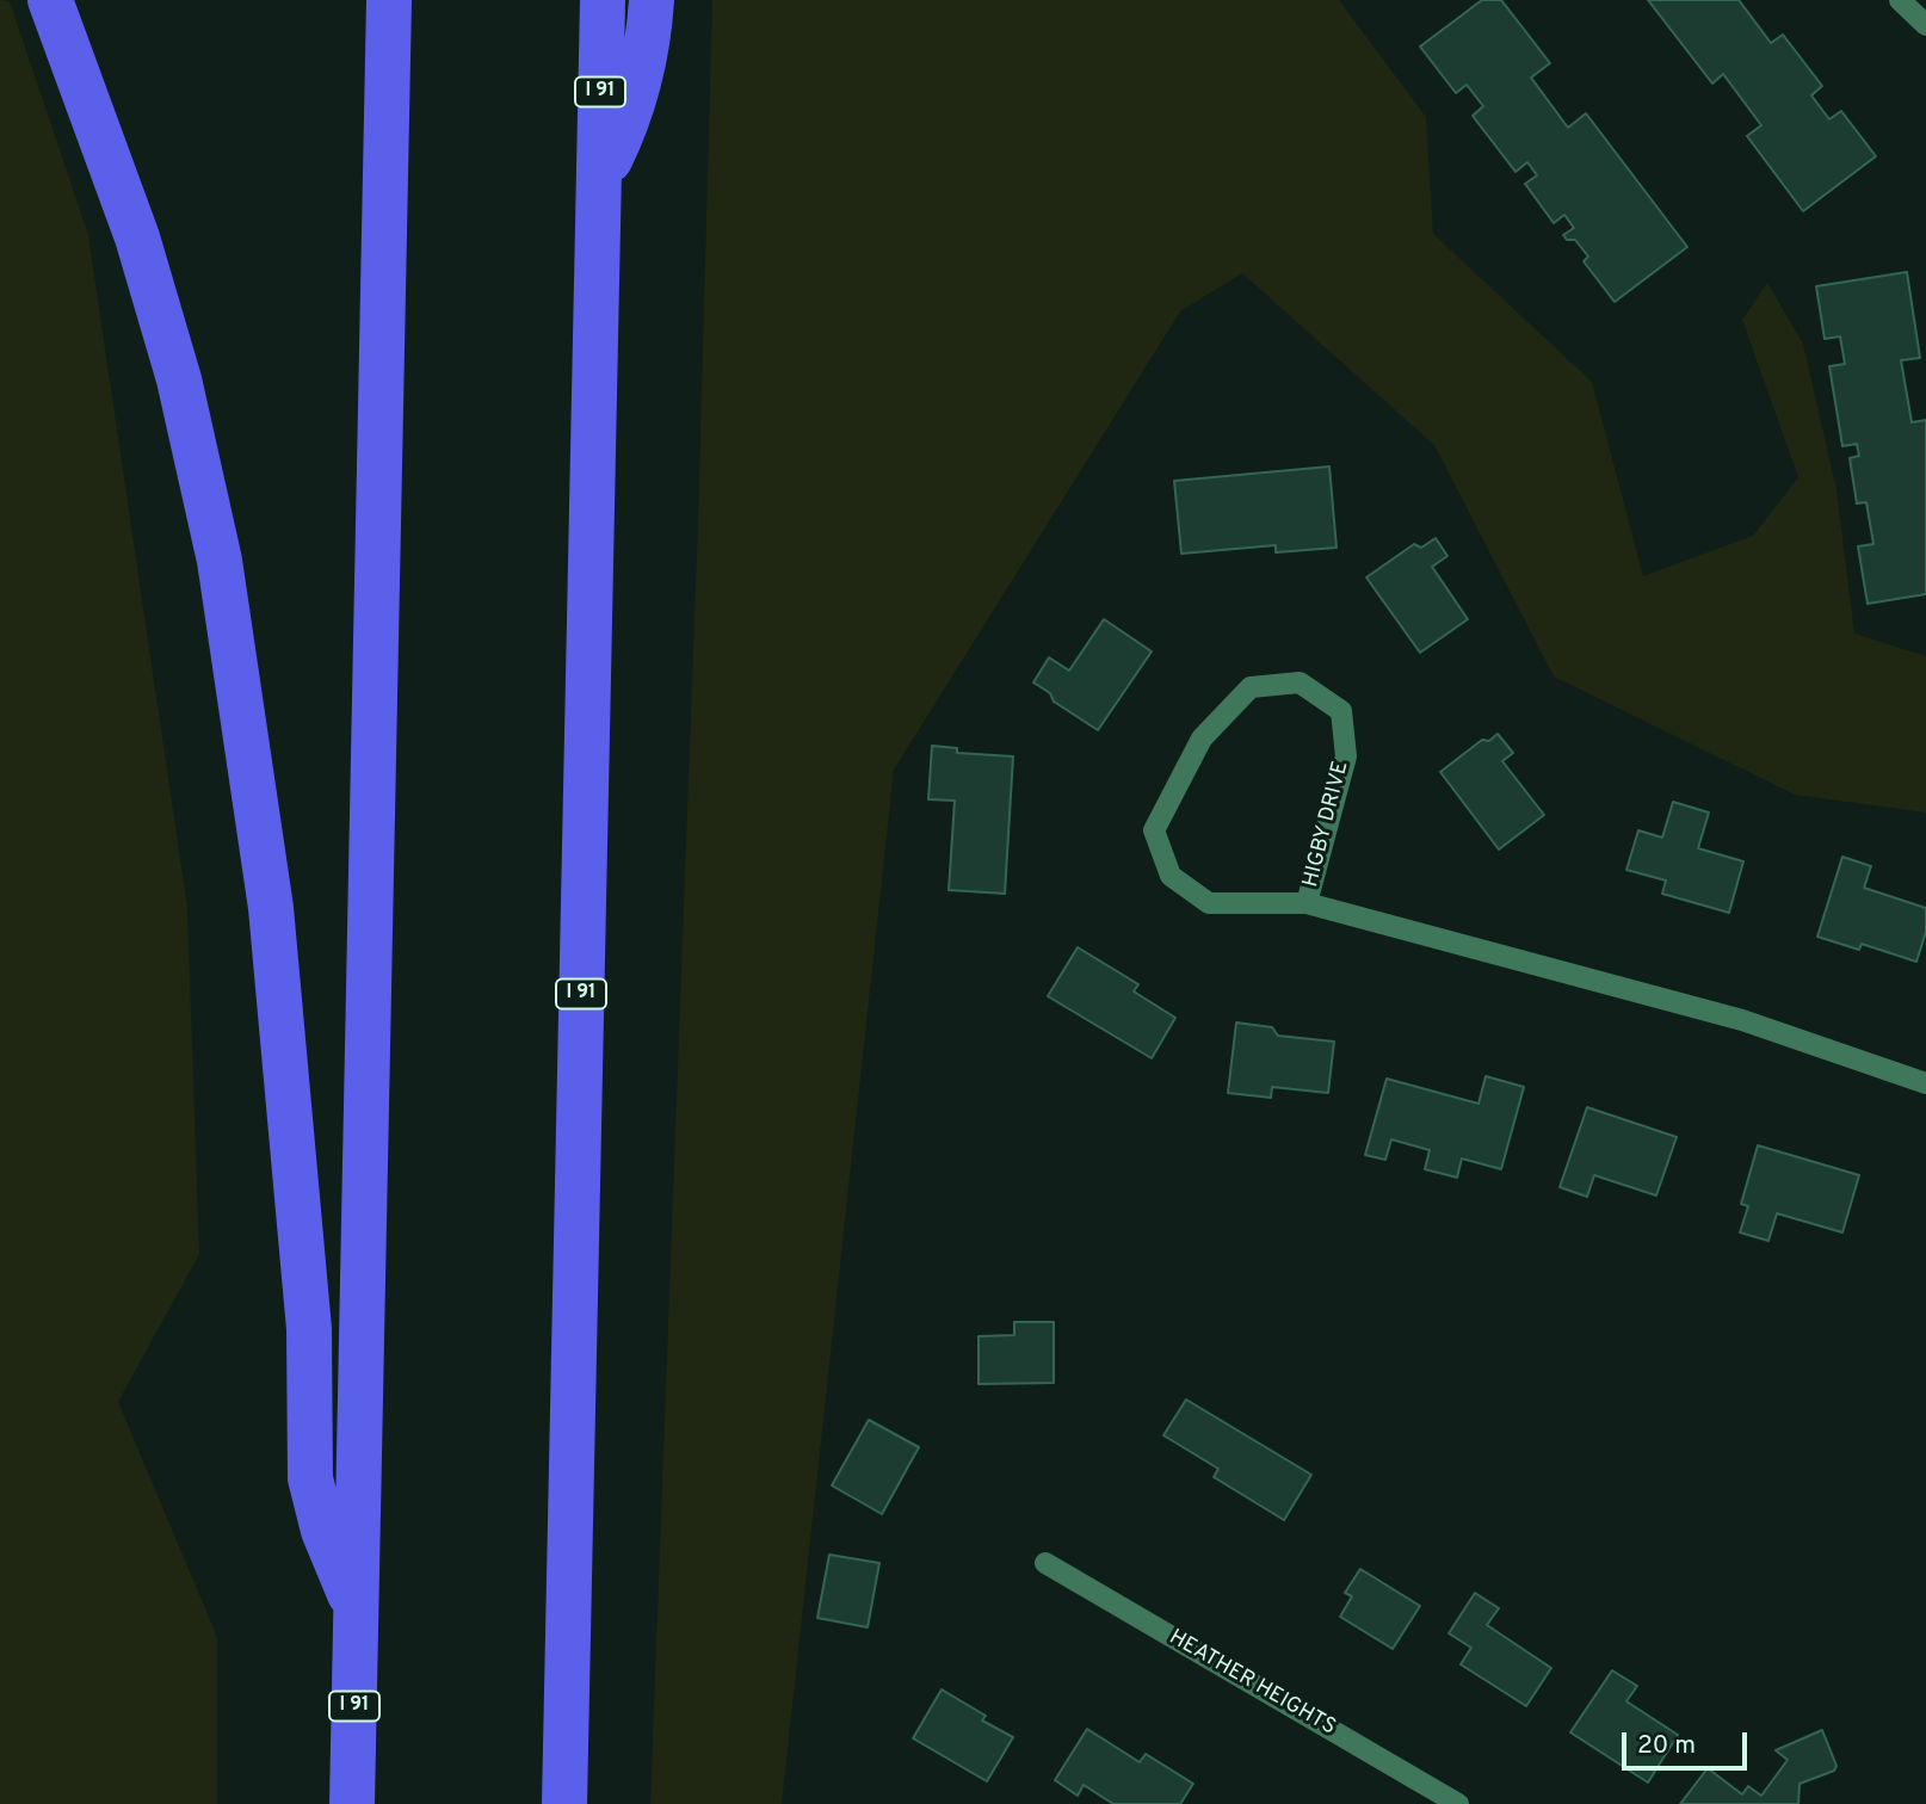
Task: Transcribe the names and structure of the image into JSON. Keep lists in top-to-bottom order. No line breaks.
{"streets":{"highway":["I 91"],"street":["HIGBY DRIVE","HEATHER HEIGHTS"]},"scale_bar":"20 m"}
